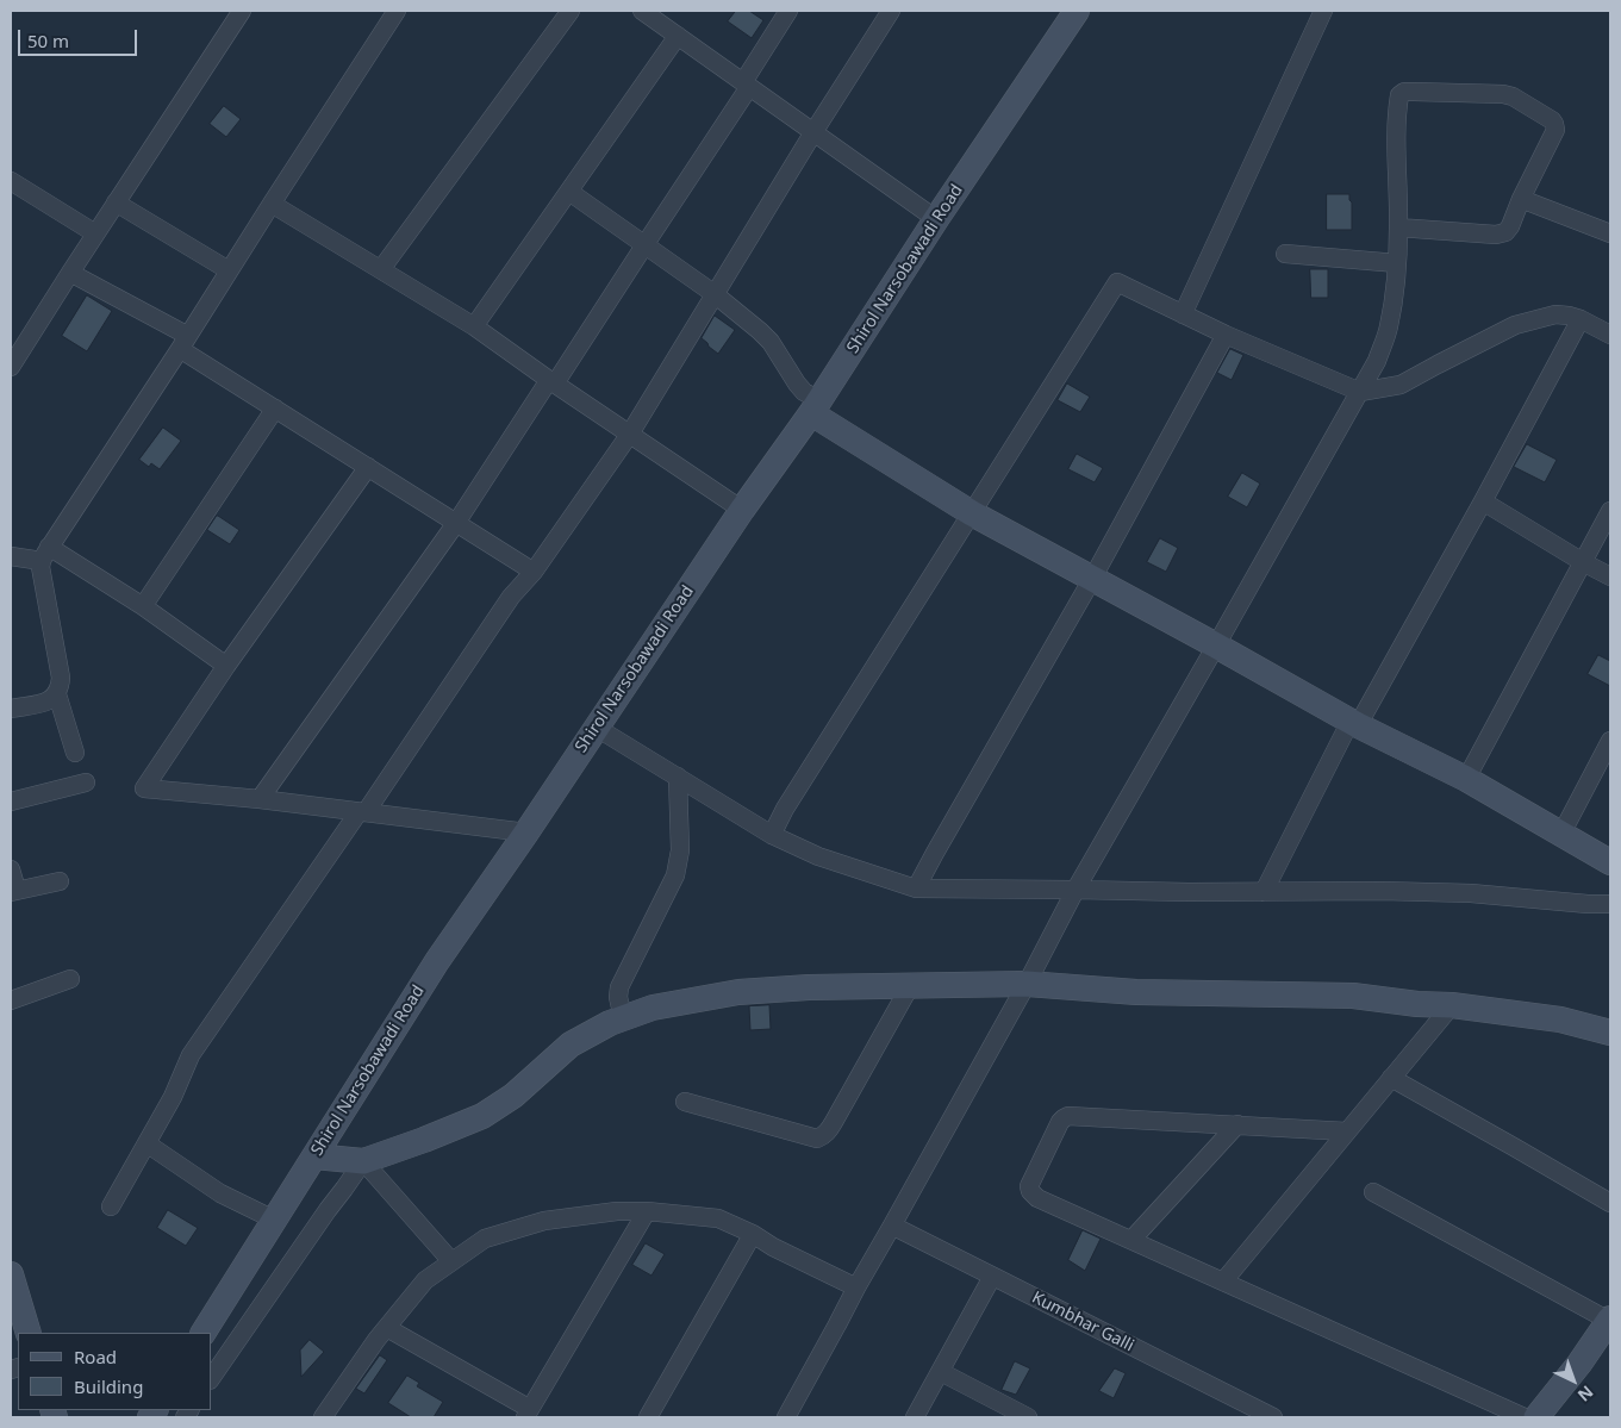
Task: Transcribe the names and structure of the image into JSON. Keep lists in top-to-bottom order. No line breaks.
{"streets":{"street":["Shirol Narsobawadi Road","Kumbhar Galli"]},"legend":["Road","Building"],"scale_bar":"50 m","north":"bottom right"}
